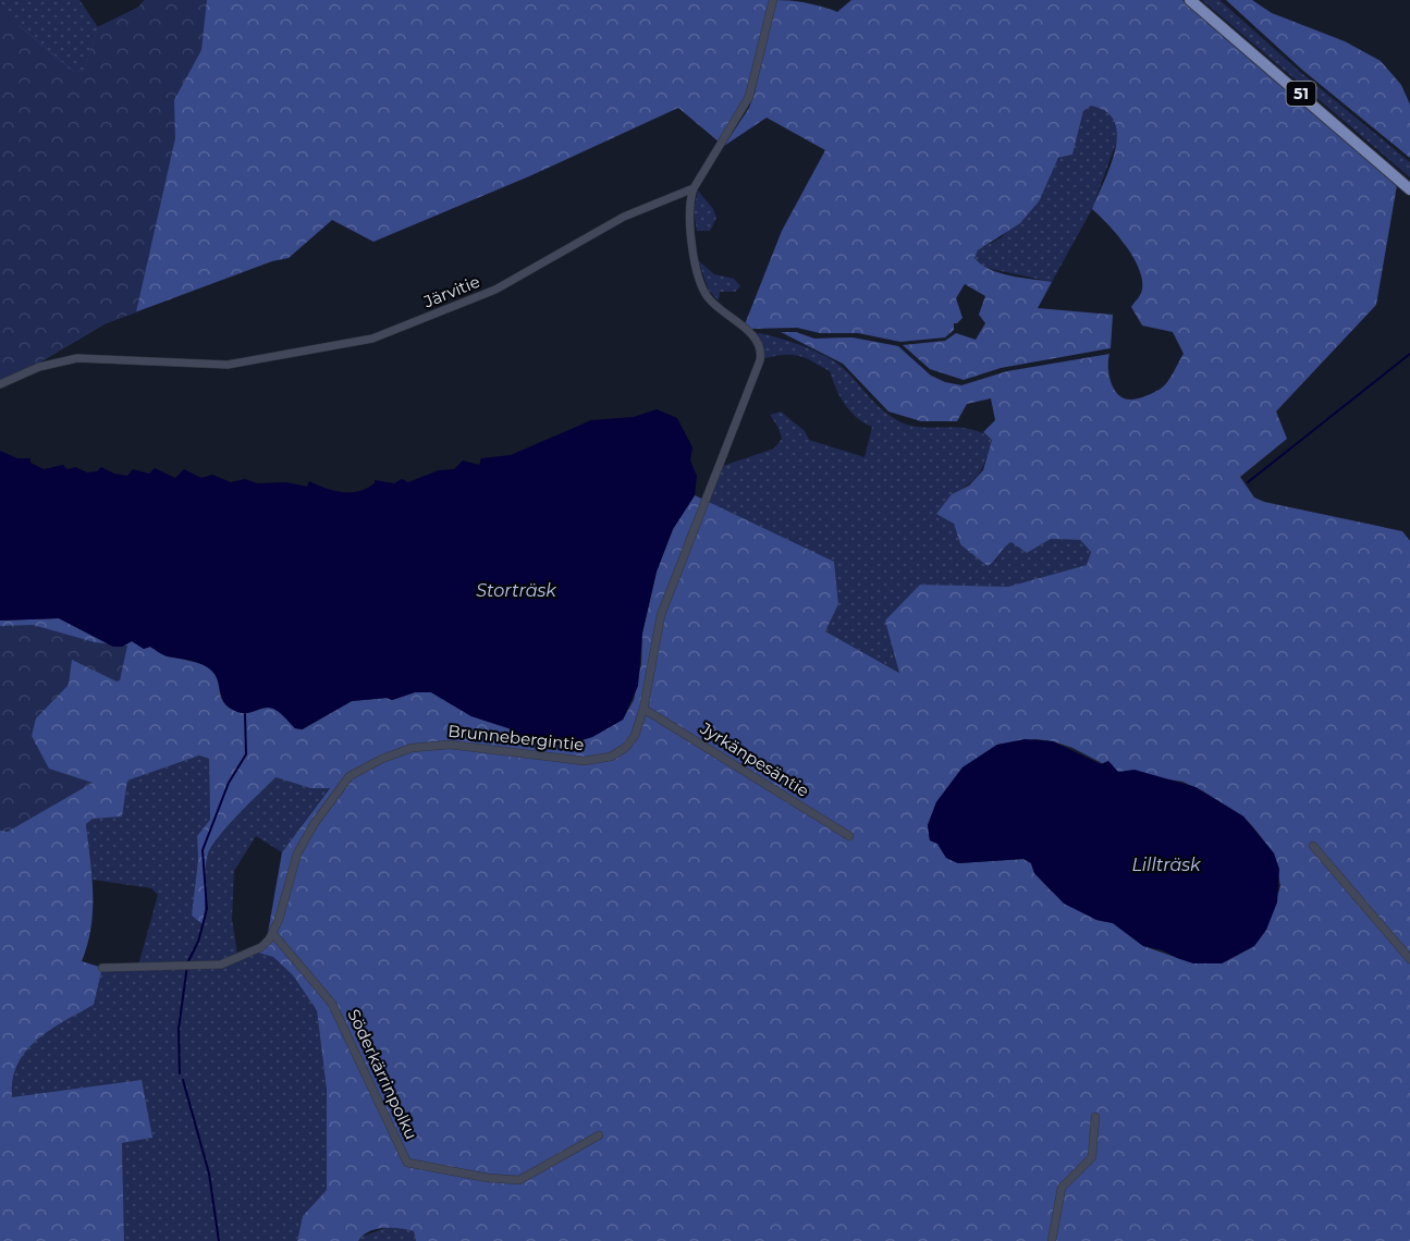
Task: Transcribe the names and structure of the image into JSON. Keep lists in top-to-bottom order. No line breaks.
{"streets":{"main road":["51"],"street":["Järvitie","Brunnebergintie","Jyrkänpesäntie","Söderkärrinpolku"]},"crossings":[["Järvitie","Brunnebergintie"],["Brunnebergintie","Jyrkänpesäntie"],["Brunnebergintie","Söderkärrinpolku"]],"water":["Storträsk","Lillträsk"]}
